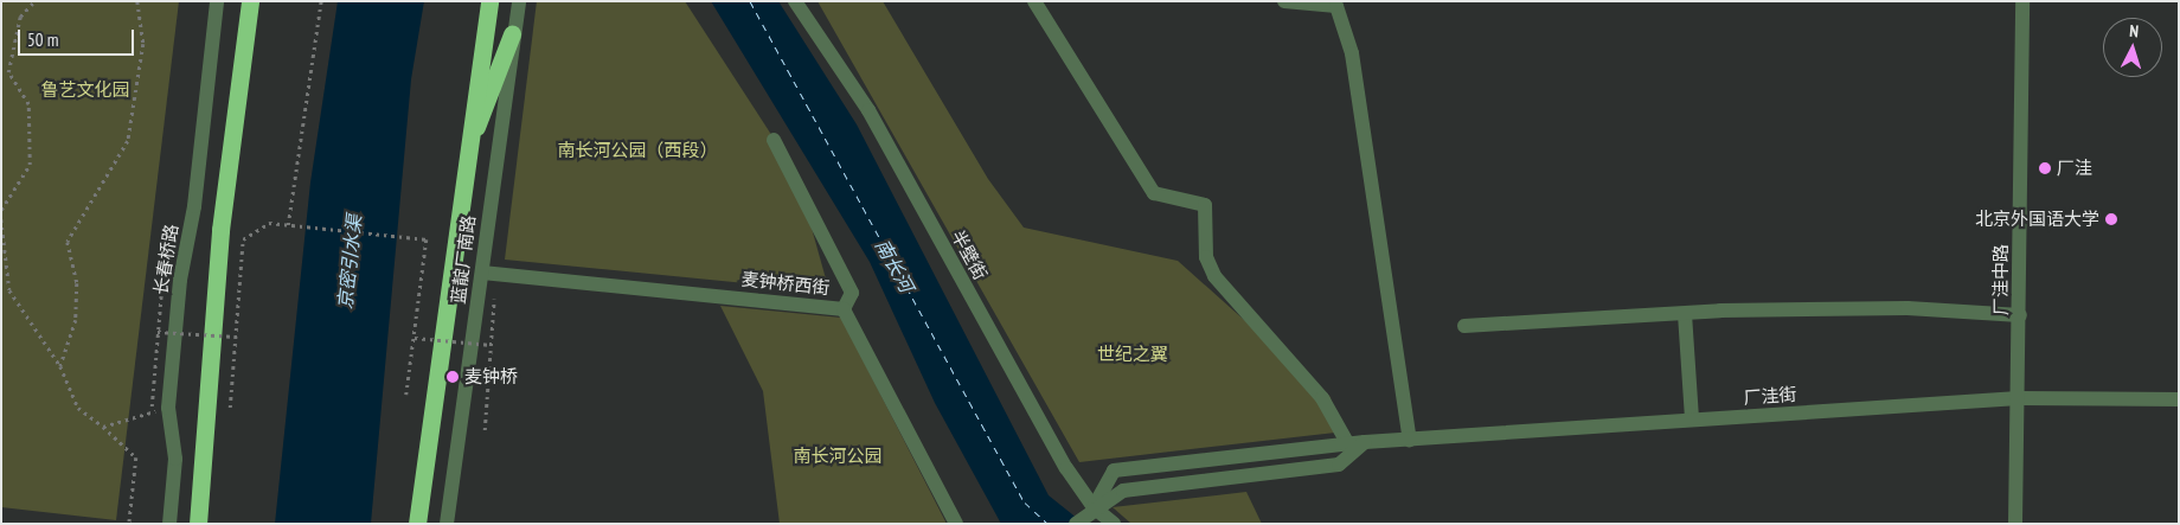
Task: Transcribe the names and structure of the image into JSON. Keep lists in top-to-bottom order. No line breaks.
{"streets":{"highway":["蓝靛厂南路"],"street":["半壁街","长春桥路","厂洼中路","麦钟桥西街","厂洼街"]},"crossings":[["半壁街","厂洼街"],["蓝靛厂南路","麦钟桥西街"],["厂洼中路","厂洼街"]],"water":["京密引水渠","南长河"],"parks":["鲁艺文化园","南长河公园（西段）","世纪之翼","南长河公园"],"places":["厂洼","北京外国语大学","麦钟桥"],"scale_bar":"50 m","north":"top"}
